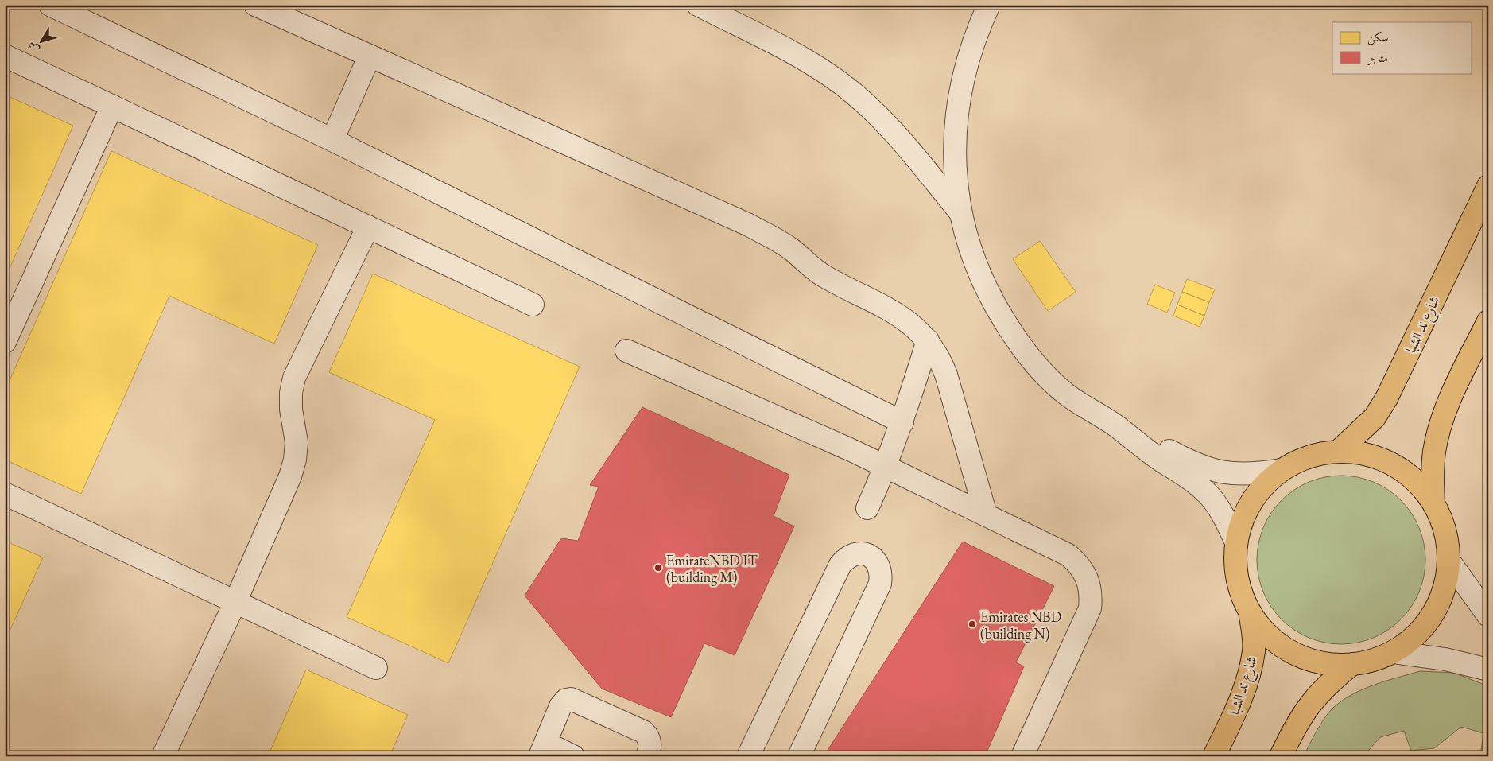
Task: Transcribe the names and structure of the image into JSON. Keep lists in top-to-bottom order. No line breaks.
{"streets":{"main road":["شارع ند الشبا"]},"places":["EmirateNBD IT (building M)","Emirates NBD (building N)"],"legend":["سكن","متاجر"],"north":"bottom left"}
